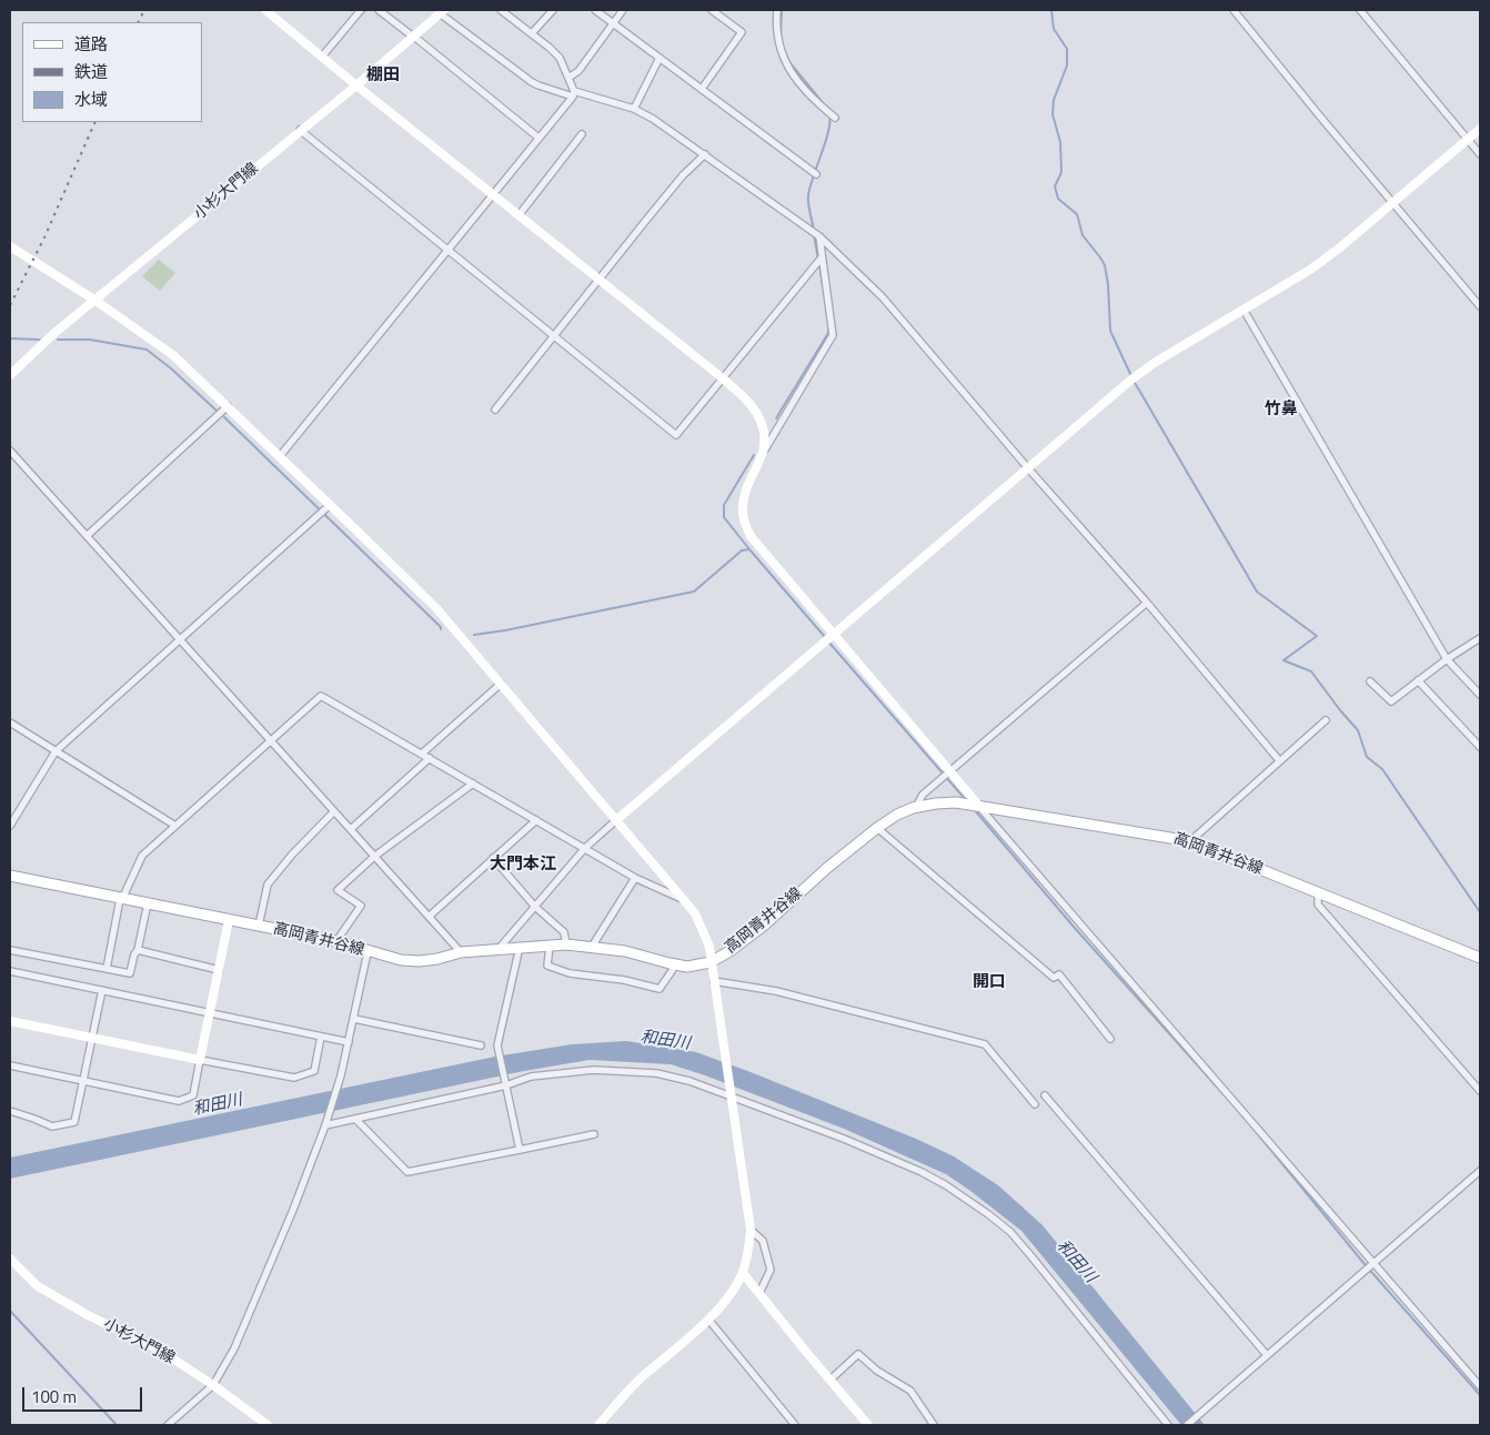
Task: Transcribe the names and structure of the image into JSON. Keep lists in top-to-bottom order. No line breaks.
{"streets":{"main road":["高岡青井谷線"],"street":["小杉大門線"]},"districts":["棚田","竹鼻","大門本江","開口"],"water":["和田川"],"legend":["道路","鉄道","水域"],"scale_bar":"100 m"}
